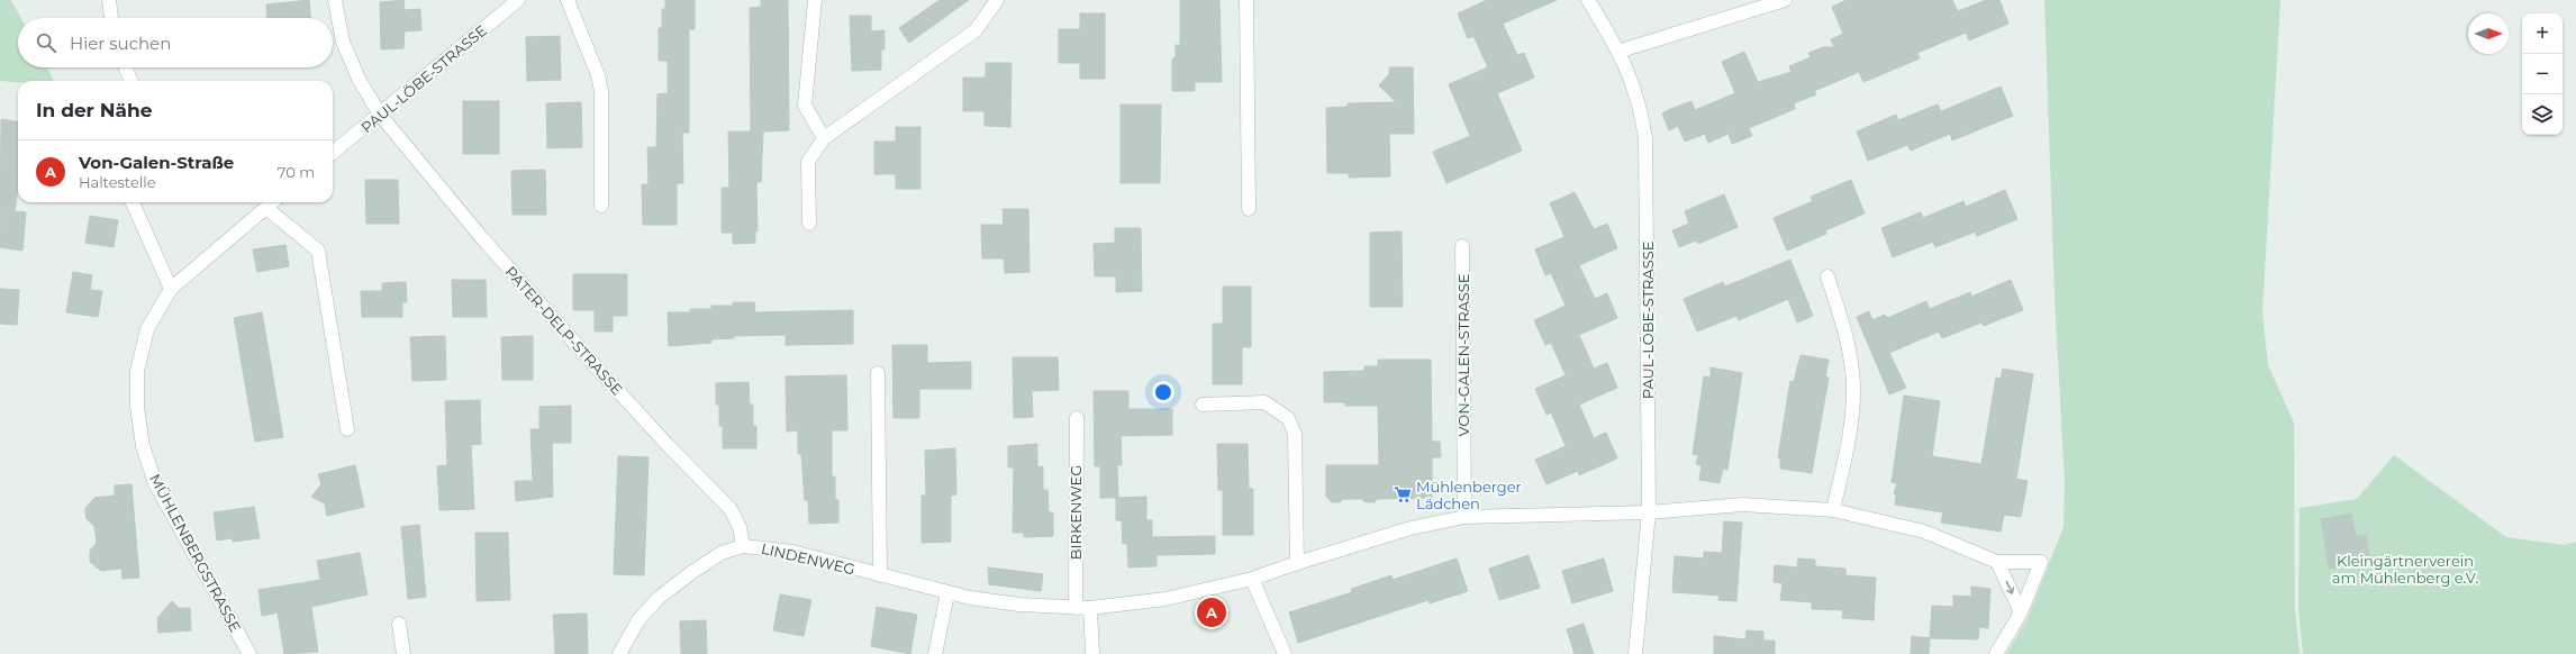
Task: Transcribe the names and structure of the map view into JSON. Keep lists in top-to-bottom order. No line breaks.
{"streets":{"street":["PAUL-LÖBE-STRASSE","PATER-DELP-STRASSE","VON-GALEN-STRASSE","BIRKENWEG","MÜHLENBERGSTRASSE","LINDENWEG"]},"crossings":[["PAUL-LÖBE-STRASSE","PATER-DELP-STRASSE"],["PATER-DELP-STRASSE","LINDENWEG"]],"parks":["Kleingärtnerverein am Mühlenberg e.V."],"places":{"supermarket":["Mühlenberger Lädchen"]},"north":"right","page":{"map_buttons":["+","−"],"search":"Hier suchen","heading":"In der Nähe","list":[{"mark":"A","name":"Von-Galen-Straße","note":"Haltestelle","value":"70 m"}],"pins":"A"}}
